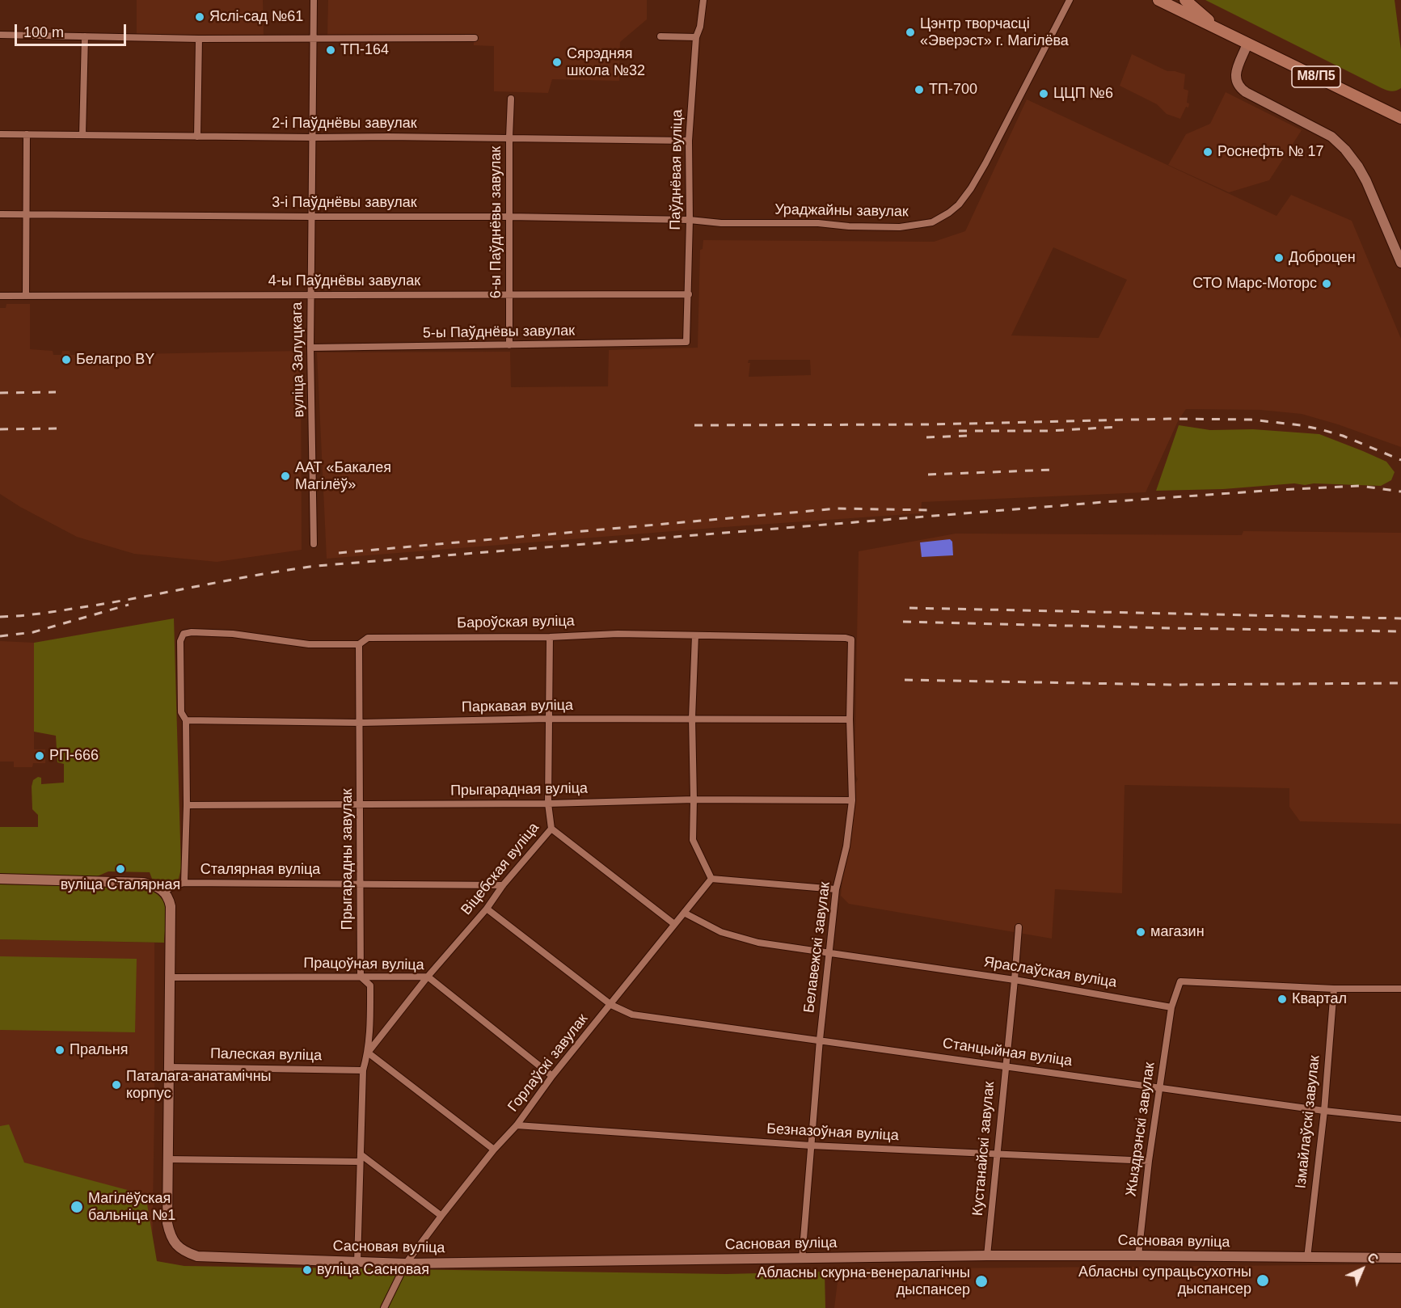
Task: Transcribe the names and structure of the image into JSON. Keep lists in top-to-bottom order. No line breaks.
{"streets":{"main road":["М8/П5","Сасновая вуліца"],"street":["2-і Паўднёвы завулак","Паўднёвая вуліца","3-і Паўднёвы завулак","Ураджайны завулак","6-ы Паўднёвы завулак","4-ы Паўднёвы завулак","5-ы Паўднёвы завулак","вуліца Залуцкага","Бароўская вуліца","Паркавая вуліца","Прыгарадная вуліца","Прыгарадны завулак","Віцебская вуліца","Сталярная вуліца","Белавежскі завулак","Працоўная вуліца","Яраслаўская вуліца","Станцыйная вуліца","Палеская вуліца","Горлаўскі завулак","Ізмайлаўскі завулак","Жыздрэнскі завулак","Безназоўная вуліца","Кустанайскі завулак"]},"crossings":[["2-і Паўднёвы завулак","Паўднёвая вуліца"],["2-і Паўднёвы завулак","6-ы Паўднёвы завулак"],["2-і Паўднёвы завулак","вуліца Залуцкага"],["Паўднёвая вуліца","3-і Паўднёвы завулак"],["Паўднёвая вуліца","Ураджайны завулак"],["Паўднёвая вуліца","4-ы Паўднёвы завулак"],["Паўднёвая вуліца","5-ы Паўднёвы завулак"],["3-і Паўднёвы завулак","Ураджайны завулак"],["3-і Паўднёвы завулак","6-ы Паўднёвы завулак"],["3-і Паўднёвы завулак","вуліца Залуцкага"],["6-ы Паўднёвы завулак","4-ы Паўднёвы завулак"],["6-ы Паўднёвы завулак","5-ы Паўднёвы завулак"],["4-ы Паўднёвы завулак","вуліца Залуцкага"],["5-ы Паўднёвы завулак","вуліца Залуцкага"],["Бароўская вуліца","Паркавая вуліца"],["Бароўская вуліца","Прыгарадны завулак"],["Бароўская вуліца","Віцебская вуліца"],["Бароўская вуліца","Белавежскі завулак"],["Паркавая вуліца","Прыгарадны завулак"],["Паркавая вуліца","Віцебская вуліца"],["Паркавая вуліца","Белавежскі завулак"],["Прыгарадная вуліца","Прыгарадны завулак"],["Прыгарадная вуліца","Віцебская вуліца"],["Прыгарадная вуліца","Белавежскі завулак"],["Прыгарадны завулак","Віцебская вуліца"],["Прыгарадны завулак","Сталярная вуліца"],["Прыгарадны завулак","Працоўная вуліца"],["Прыгарадны завулак","Палеская вуліца"],["Віцебская вуліца","Сталярная вуліца"],["Віцебская вуліца","Працоўная вуліца"],["Белавежскі завулак","Яраслаўская вуліца"],["Белавежскі завулак","Станцыйная вуліца"],["Белавежскі завулак","Безназоўная вуліца"],["Белавежскі завулак","Сасновая вуліца"],["Працоўная вуліца","Горлаўскі завулак"],["Яраслаўская вуліца","Горлаўскі завулак"],["Яраслаўская вуліца","Жыздрэнскі завулак"],["Яраслаўская вуліца","Кустанайскі завулак"],["Станцыйная вуліца","Горлаўскі завулак"],["Станцыйная вуліца","Ізмайлаўскі завулак"],["Станцыйная вуліца","Жыздрэнскі завулак"],["Станцыйная вуліца","Кустанайскі завулак"],["Горлаўскі завулак","Безназоўная вуліца"],["Горлаўскі завулак","Сасновая вуліца"],["Ізмайлаўскі завулак","Сасновая вуліца"],["Жыздрэнскі завулак","Безназоўная вуліца"],["Жыздрэнскі завулак","Сасновая вуліца"],["Безназоўная вуліца","Кустанайскі завулак"],["Кустанайскі завулак","Сасновая вуліца"]],"places":["Яслі-сад №61","Цэнтр творчасці «Эверэст» г. Магілёва","ТП-164","Сярэдняя школа №32","ТП-700","ЦЦП №6","Роснефть № 17","Доброцен","СТО Марс-Моторс","Белагро BY","ААТ «Бакалея Магілёў»","РП-666","вуліца Сталярная","магазин","Квартал","Пральня","Паталага-анатамічны корпус","Магілёўская бальніца №1","вуліца Сасновая","Абласны супрацьсухотны дыспансер","Абласны скурна-венералагічны дыспансер"],"scale_bar":"100 m","north":"top right"}
